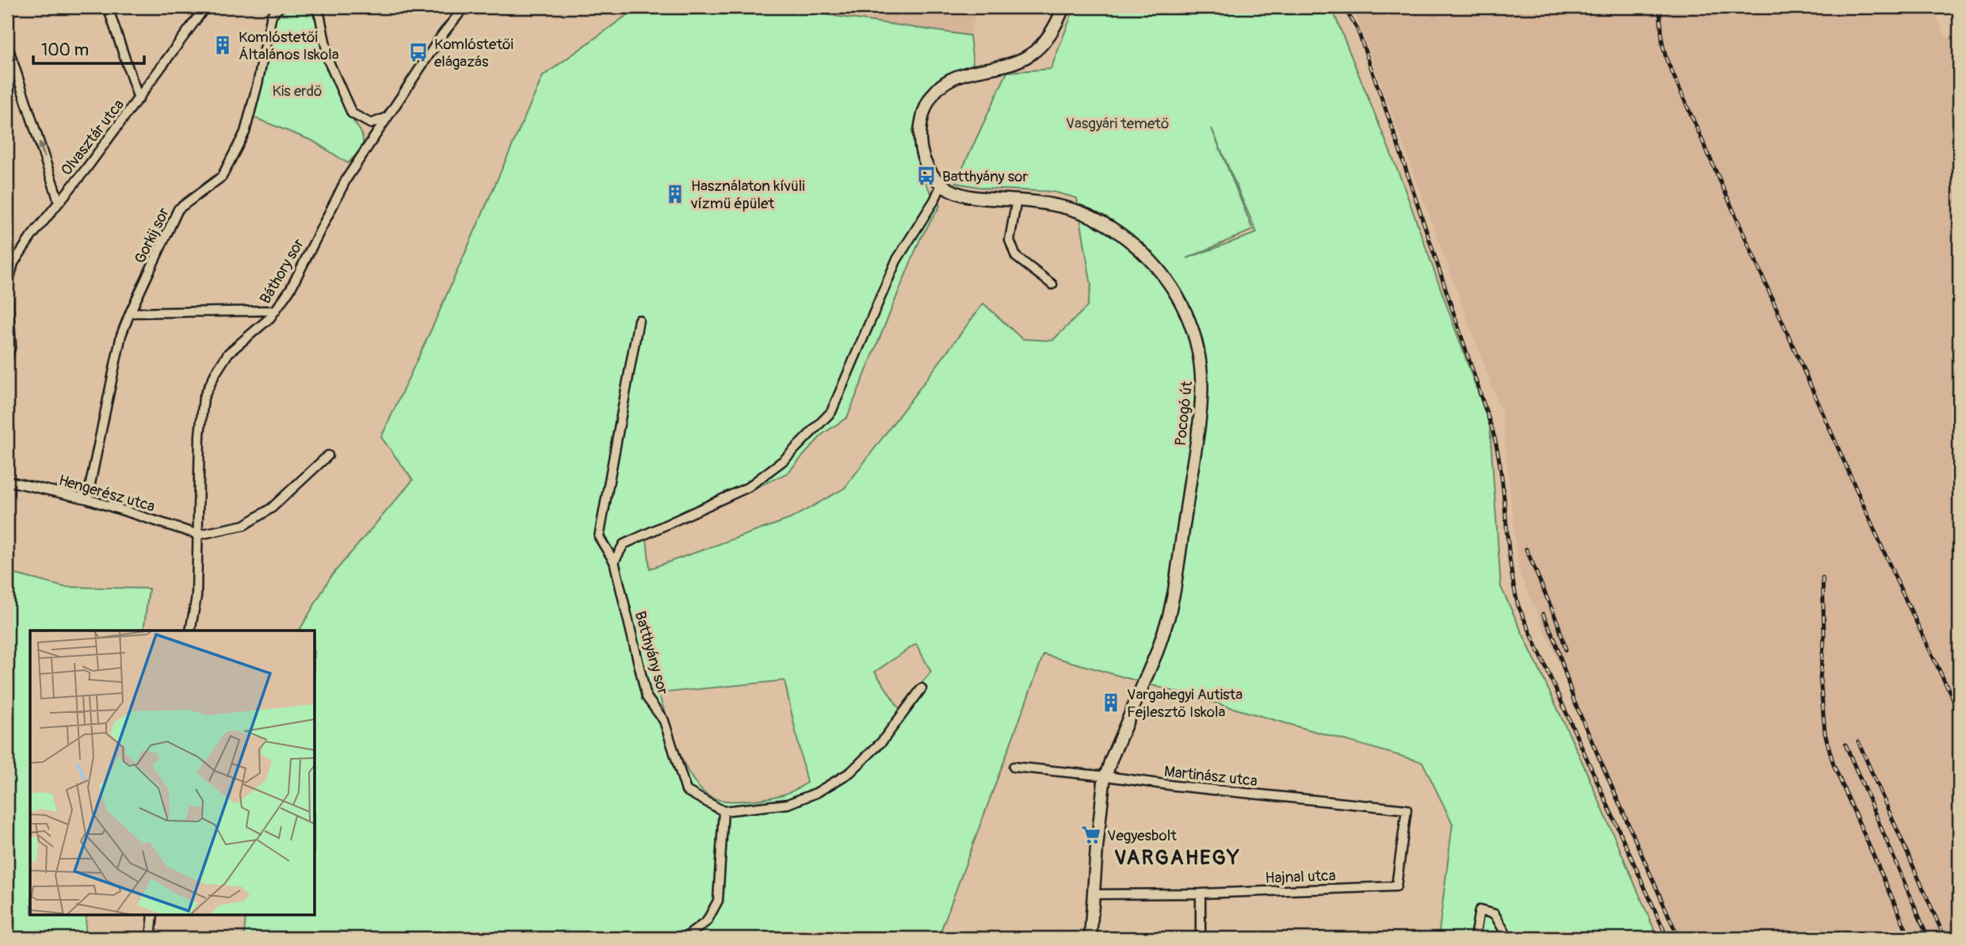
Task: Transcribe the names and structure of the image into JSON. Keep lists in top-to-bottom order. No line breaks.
{"streets":{"main road":["Pocogó út"],"street":["Olvasztár utca","Gorkij sor","Báthory sor","Hengerész utca","Batthyány sor","Martinász utca","Hajnal utca"]},"crossings":[["Gorkij sor","Hengerész utca"],["Báthory sor","Hengerész utca"],["Pocogó út","Martinász utca"],["Pocogó út","Hajnal utca"],["Martinász utca","Hajnal utca"]],"districts":["VARGAHEGY"],"parks":["Kis erdő","Vasgyári temető"],"places":{"building":["Komlóstetői Általános Iskola","Használaton kívüli vízmű épület","Vargahegyi Autista Fejlesztő Iskola"],"bus stop":["Komlóstetői elágazás","Batthyány sor"],"supermarket":["Vegyesbolt"]},"scale_bar":"100 m"}
